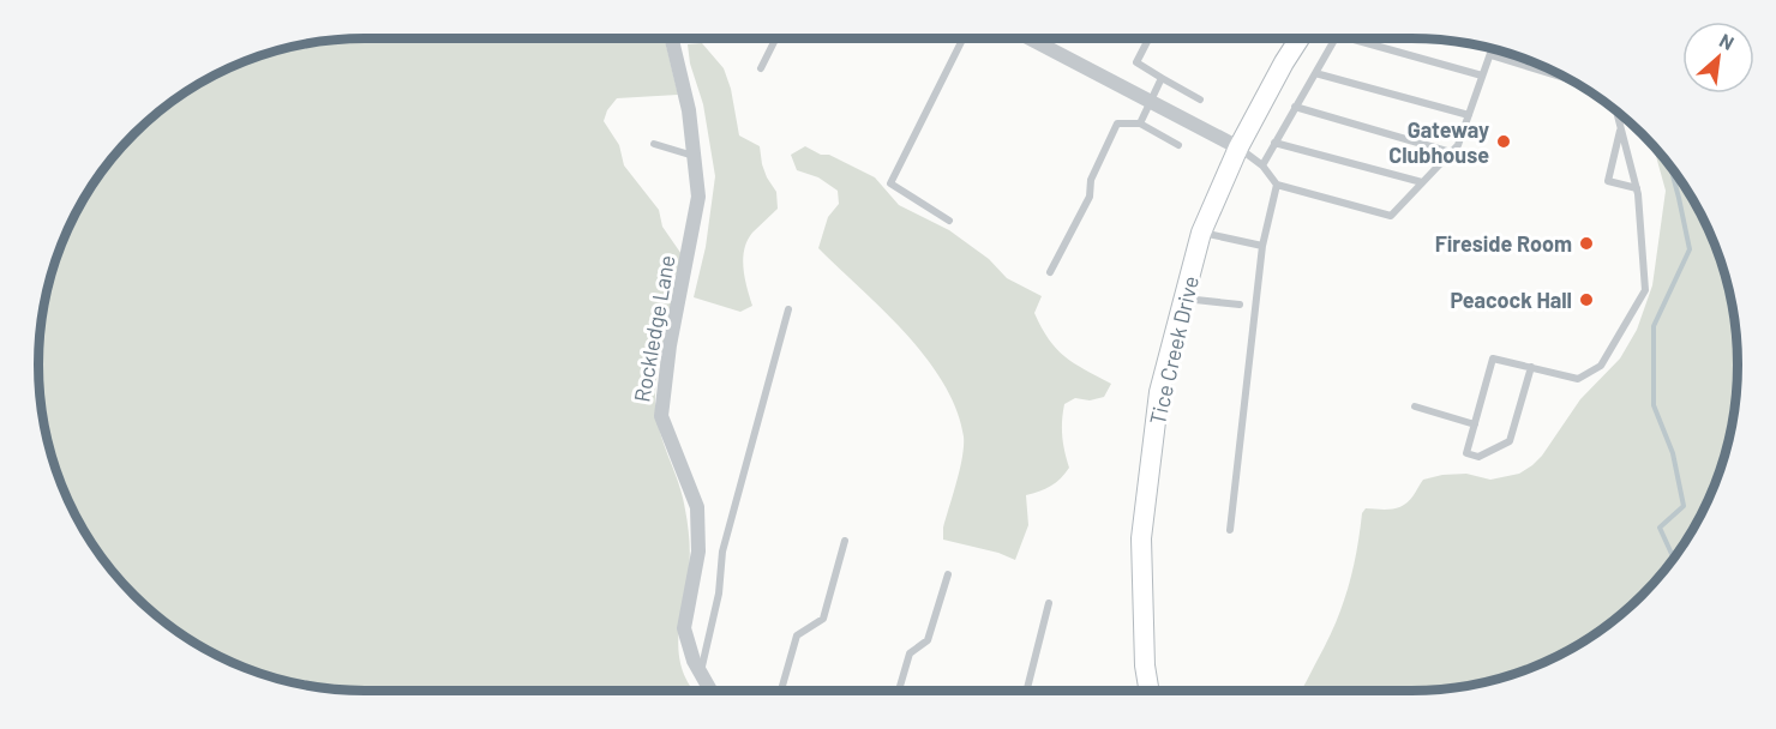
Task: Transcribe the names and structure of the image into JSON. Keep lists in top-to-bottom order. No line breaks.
{"streets":{"street":["Rockledge Lane","Tice Creek Drive"]},"places":["Gateway Clubhouse","Fireside Room","Peacock Hall"],"north":"top right"}
